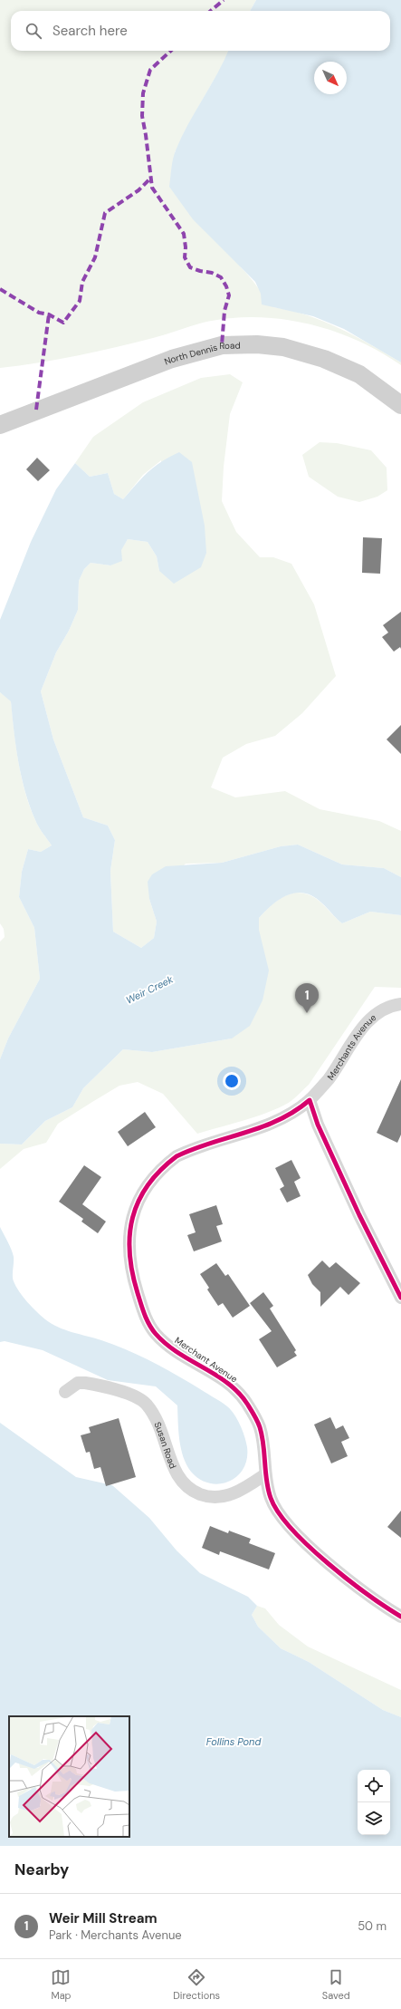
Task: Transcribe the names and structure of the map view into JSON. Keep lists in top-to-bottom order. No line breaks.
{"streets":{"main road":["North Dennis Road"],"street":["Merchants Avenue","Merchant Avenue","Susan Road"]},"crossings":[["Merchants Avenue","Merchant Avenue"],["Merchant Avenue","Susan Road"]],"water":["Weir Creek","Follins Pond"],"north":"bottom right","page":{"search":"Search here","pins":"1","heading":"Nearby","list":[{"mark":"1","name":"Weir Mill Stream","note":"Park · Merchants Avenue","value":"50 m"}],"nav":["Map","Directions","Saved"]}}
